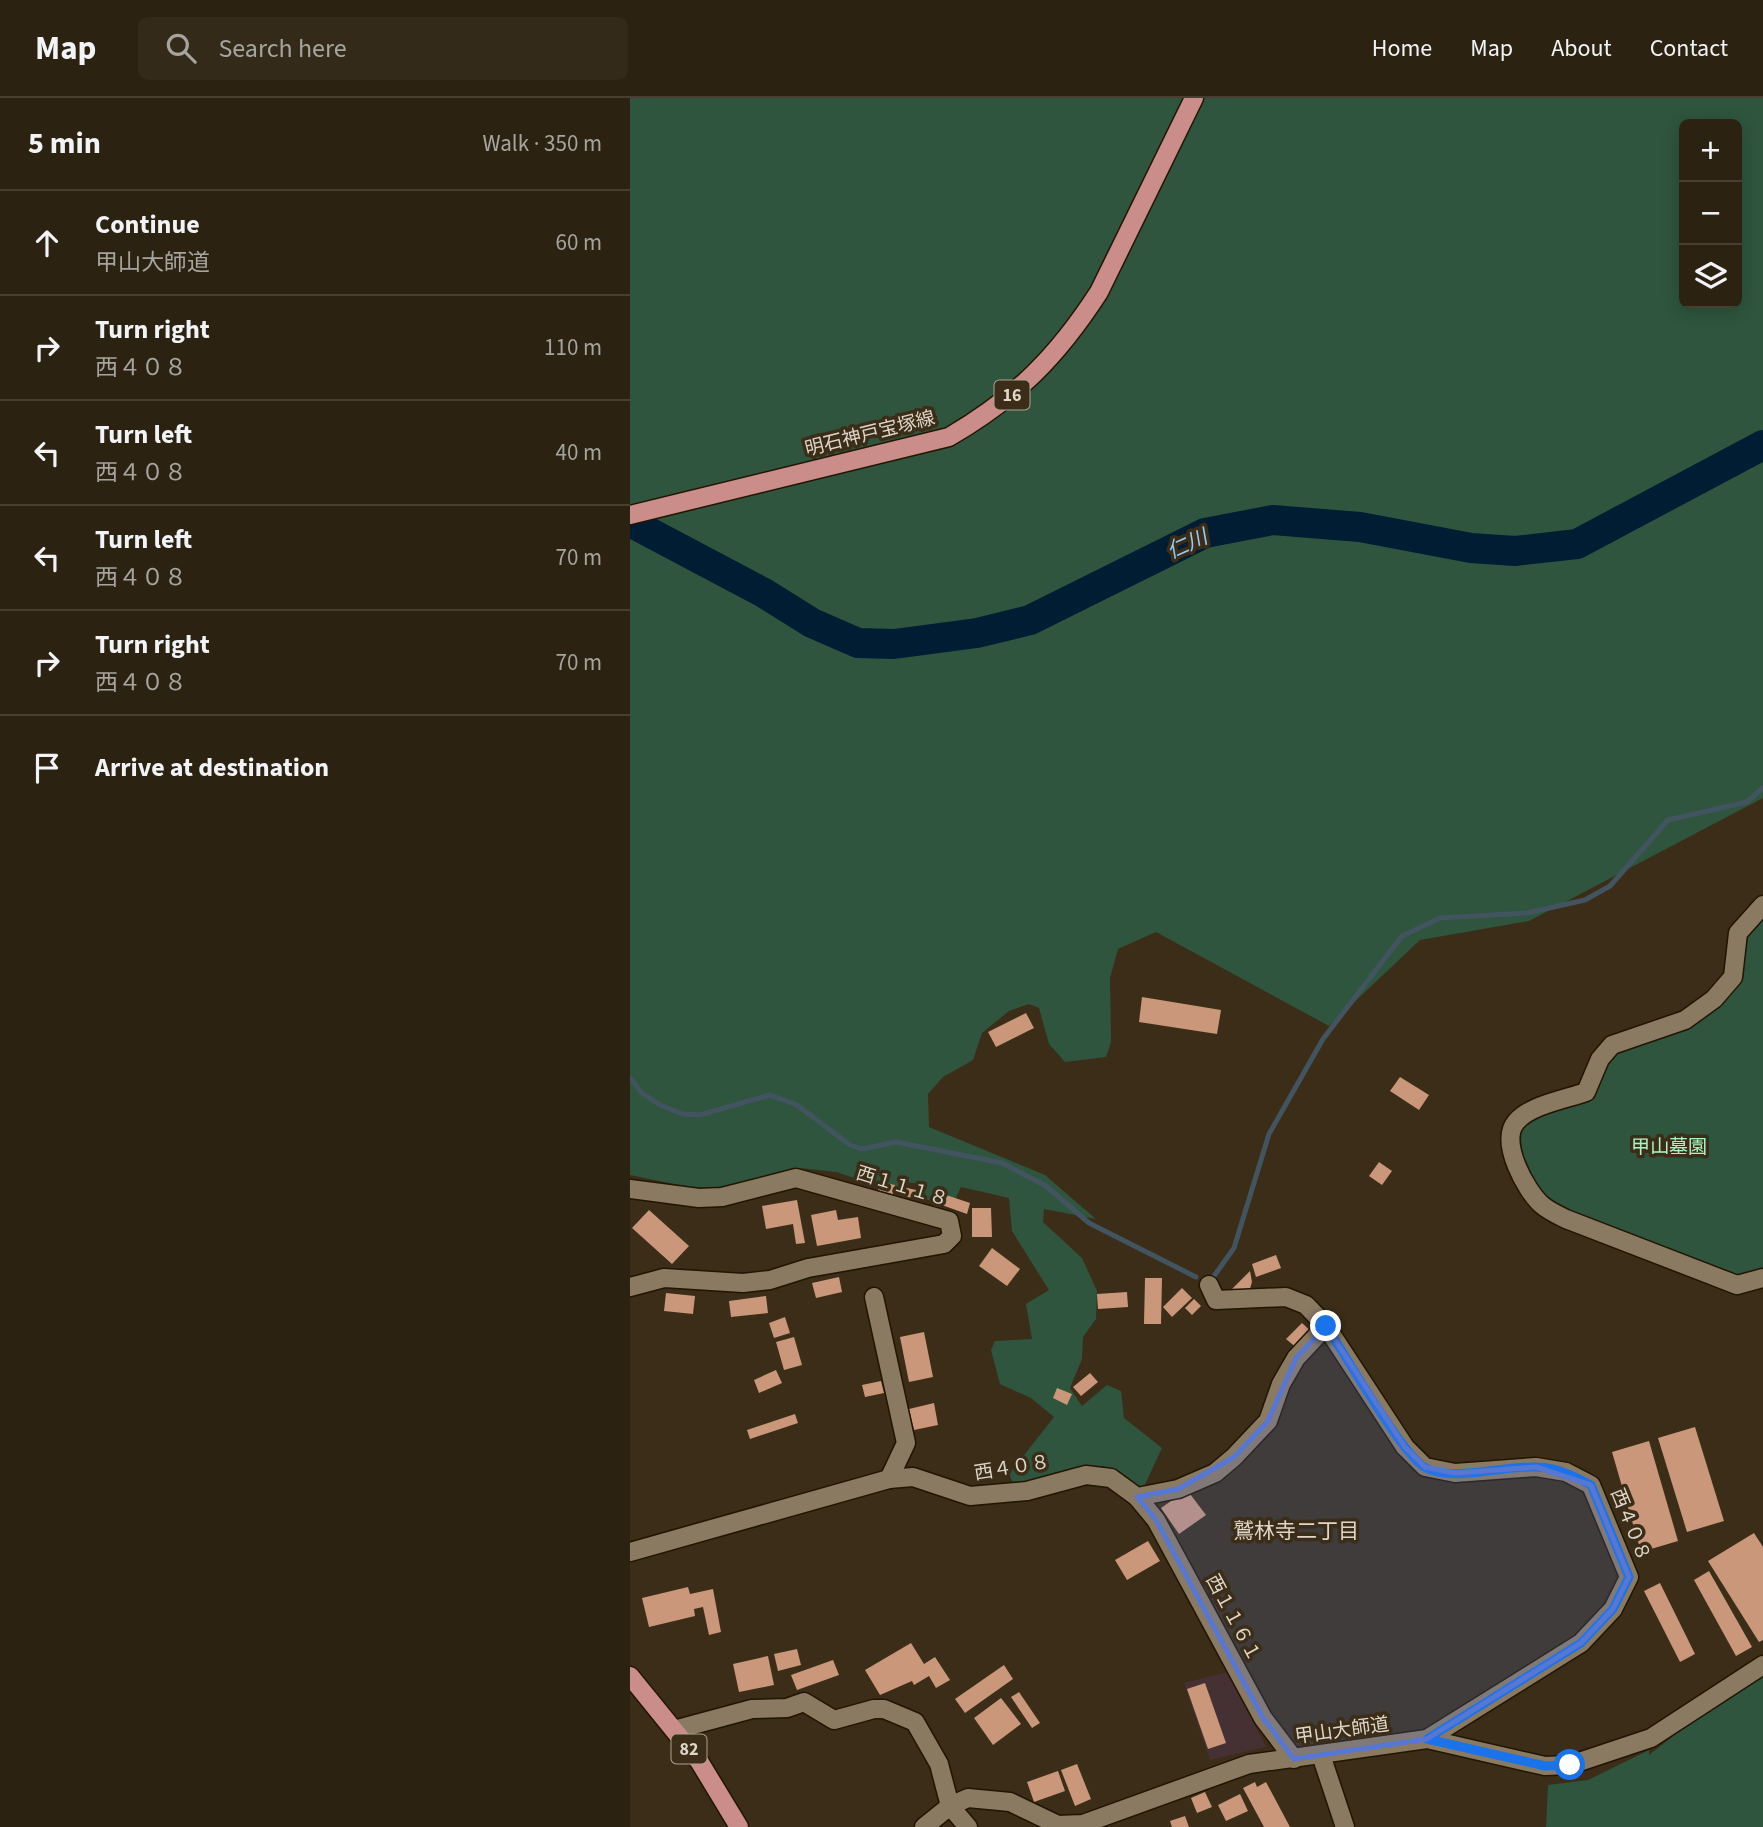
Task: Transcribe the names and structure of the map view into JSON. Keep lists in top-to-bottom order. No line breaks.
{"streets":{"main road":["16","明石神戸宝塚線","82"],"street":["西１１１８","西４０８","西１１６１","甲山大師道"]},"crossings":[["西４０８","西１１６１"],["西４０８","甲山大師道"],["西１１６１","甲山大師道"]],"districts":["鷲林寺二丁目"],"water":["仁川"],"parks":["甲山墓園"],"page":{"header":"Map","search":"Search here","nav":["Home","Map","About","Contact"],"heading":["5 min","Walk · 350 m"],"map_buttons":["+","−"],"list":[["Continue","甲山大師道","60 m"],["Turn right","西４０８","110 m"],["Turn left","西４０８","40 m"],["Turn left","西４０８","70 m"],["Turn right","西４０８","70 m"],"Arrive at destination"]}}
